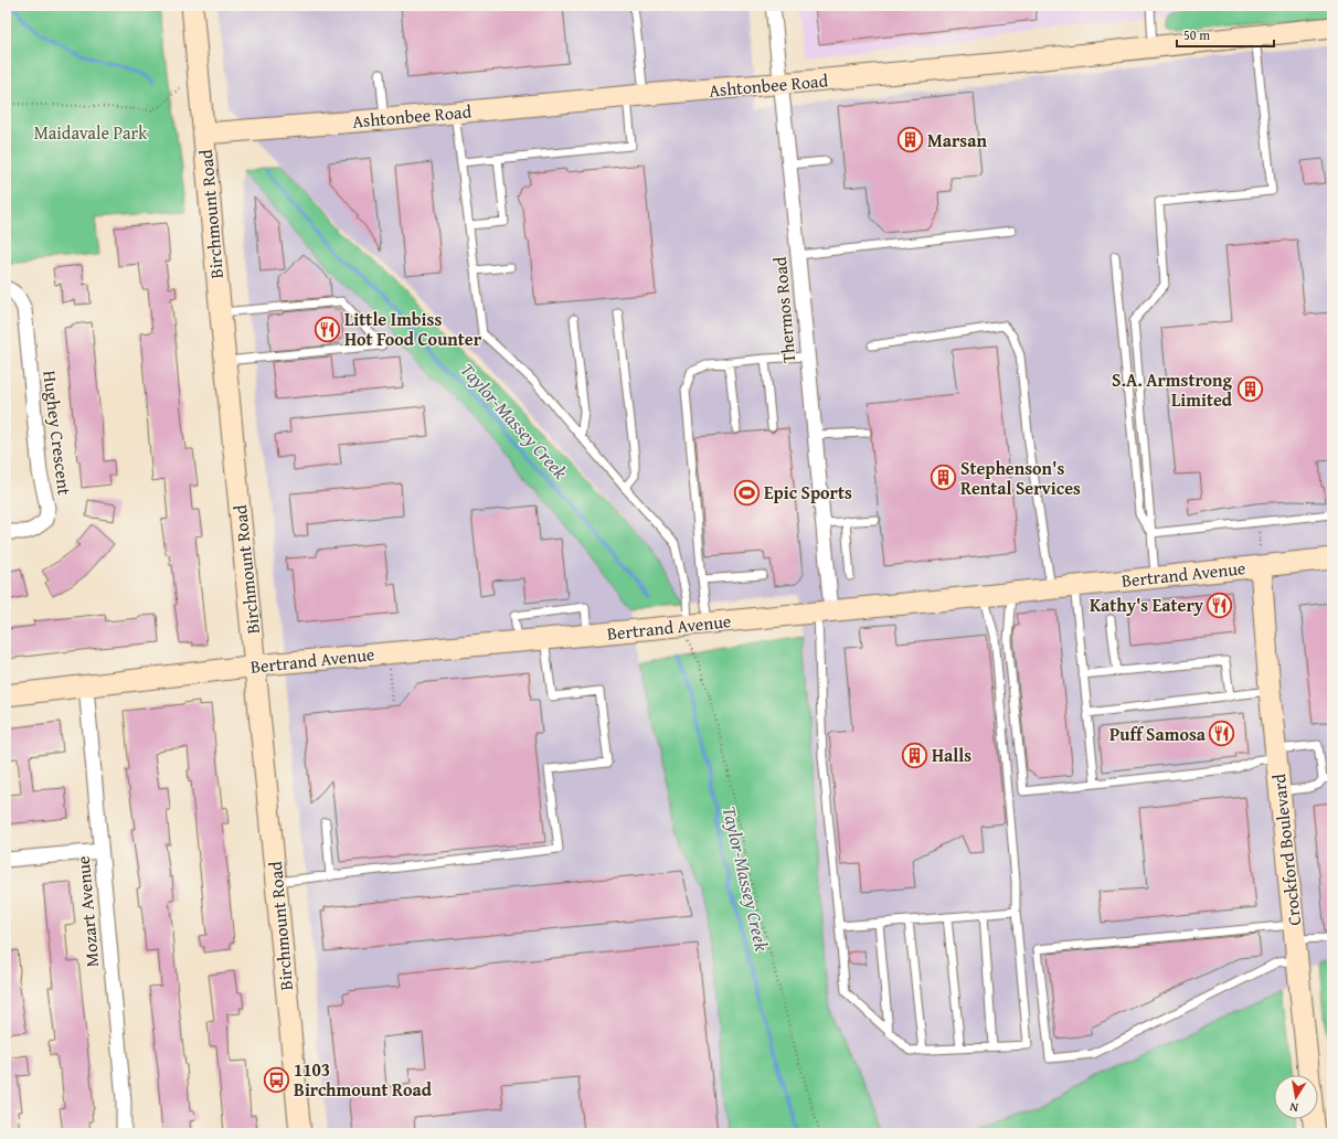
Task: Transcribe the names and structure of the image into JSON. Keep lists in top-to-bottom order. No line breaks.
{"streets":{"street":["Ashtonbee Road","Birchmount Road","Thermos Road","Hughey Crescent","Bertrand Avenue","Crockford Boulevard","Mozart Avenue"]},"crossings":[["Ashtonbee Road","Birchmount Road"],["Ashtonbee Road","Thermos Road"],["Birchmount Road","Bertrand Avenue"],["Thermos Road","Bertrand Avenue"],["Bertrand Avenue","Crockford Boulevard"],["Bertrand Avenue","Mozart Avenue"]],"water":["Taylor-Massey Creek"],"parks":["Maidavale Park"],"places":{"building":["Marsan","S.A. Armstrong Limited","Stephenson's Rental Services","Halls"],"restaurant":["Little Imbiss Hot Food Counter","Kathy's Eatery","Puff Samosa"],"sports":["Epic Sports"],"bus stop":["1103 Birchmount Road"]},"scale_bar":"50 m","north":"bottom"}
